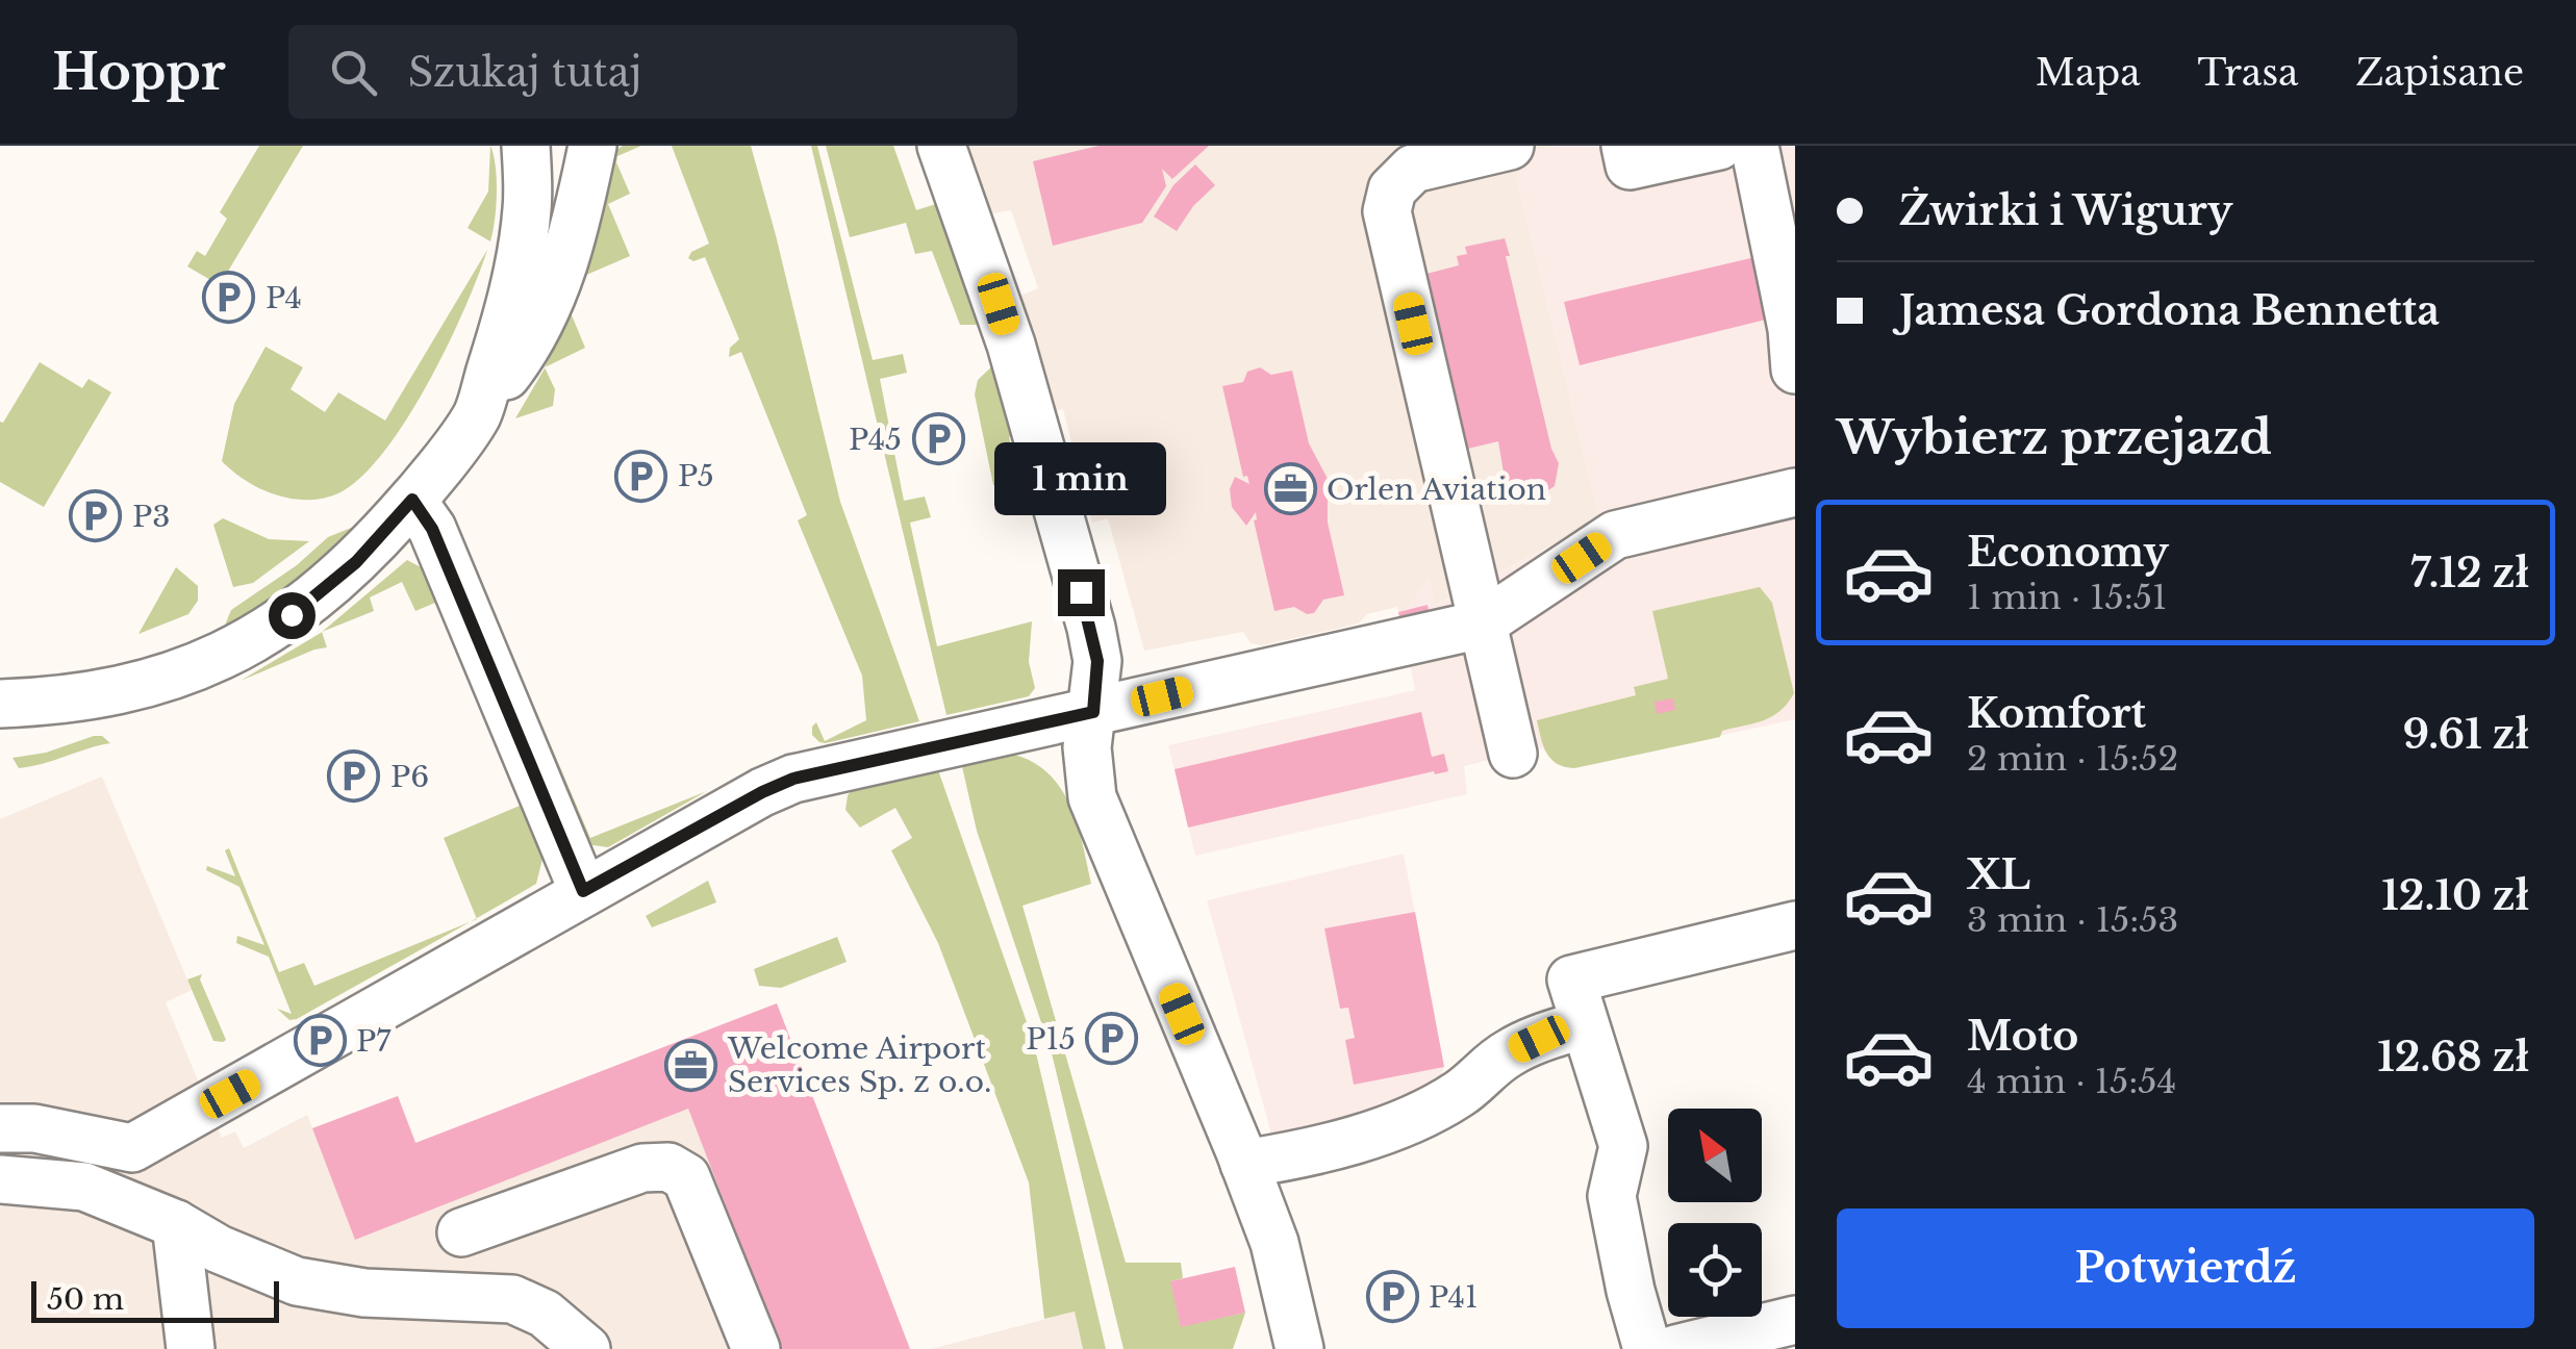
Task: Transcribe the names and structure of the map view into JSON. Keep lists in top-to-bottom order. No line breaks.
{"places":{"parking":["P4","P45","P5","P3","P6","P15","P7","P41"],"office":["Orlen Aviation","Welcome Airport Services Sp. z o.o."]},"scale_bar":"50 m","north":"top left","page":{"header":"Hoppr","search":"Szukaj tutaj","nav":["Mapa","Trasa","Zapisane"],"banner":["Żwirki i Wigury","Jamesa Gordona Bennetta"],"heading":"Wybierz przejazd","bubble":"1 min","list":[{"name":"Economy","note":"1 min · 15:51","value":"7.12 zł"},{"name":"Komfort","note":"2 min · 15:52","value":"9.61 zł"},{"name":"XL","note":"3 min · 15:53","value":"12.10 zł"},{"name":"Moto","note":"4 min · 15:54","value":"12.68 zł"}],"buttons":"Potwierdź","scale":"50 m"}}
